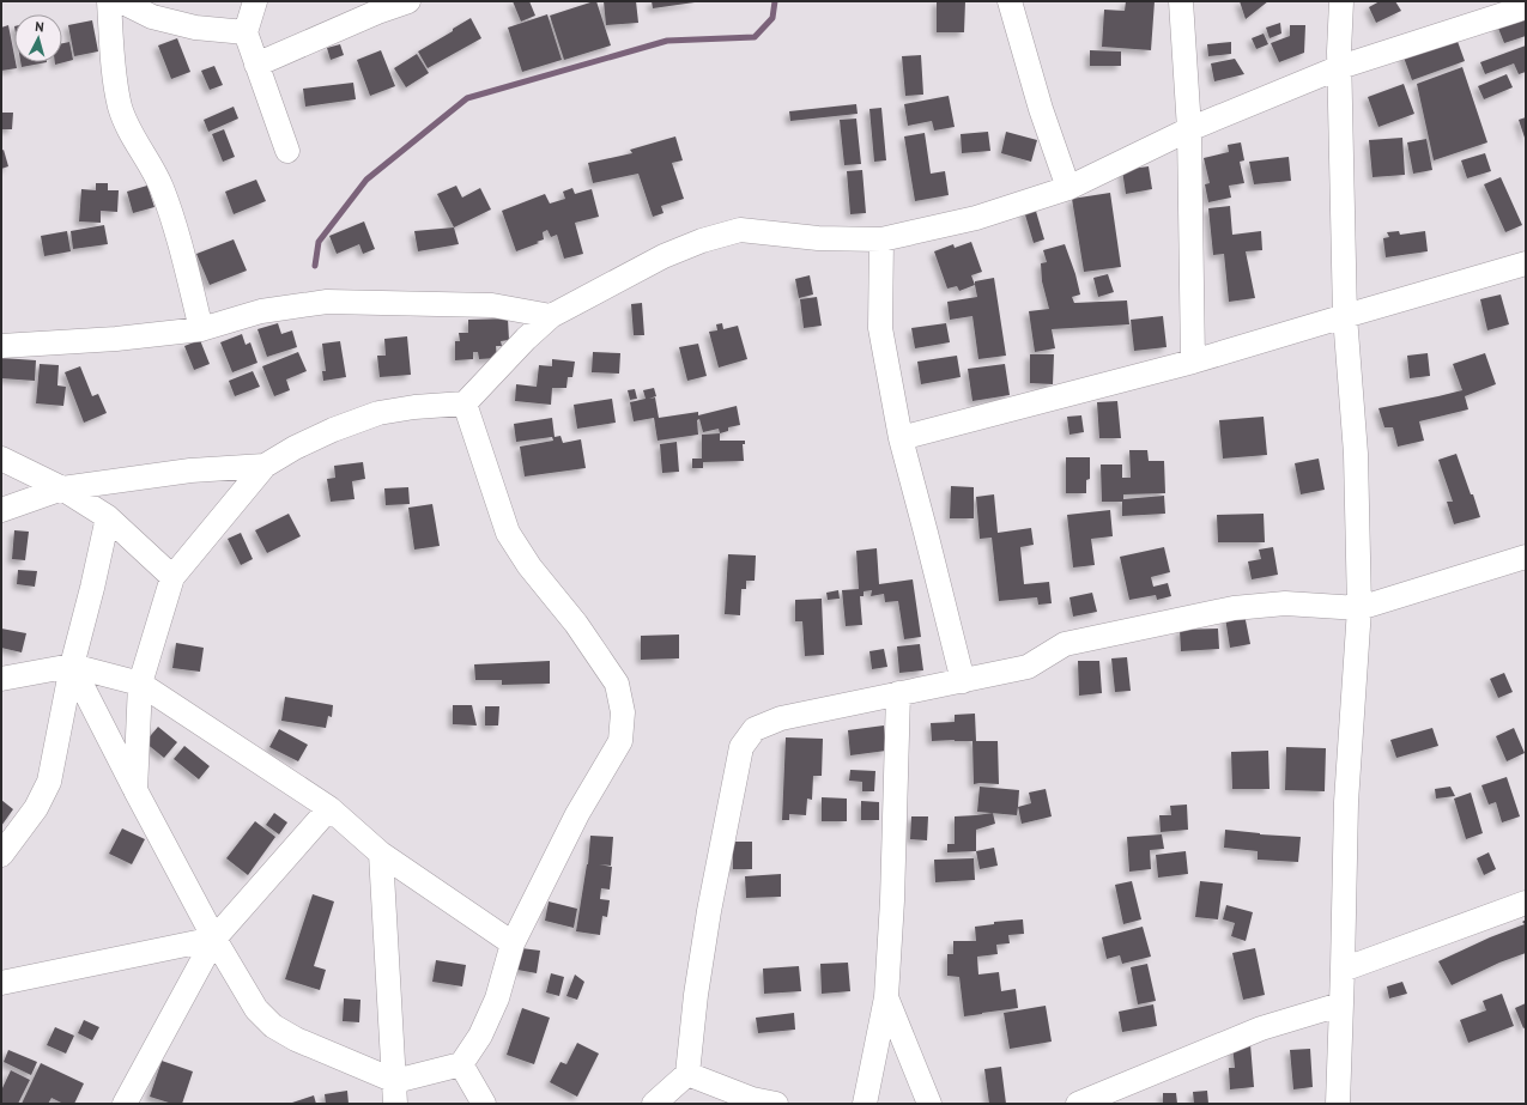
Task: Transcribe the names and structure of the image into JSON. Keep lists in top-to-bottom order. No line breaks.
{"north":"top"}
